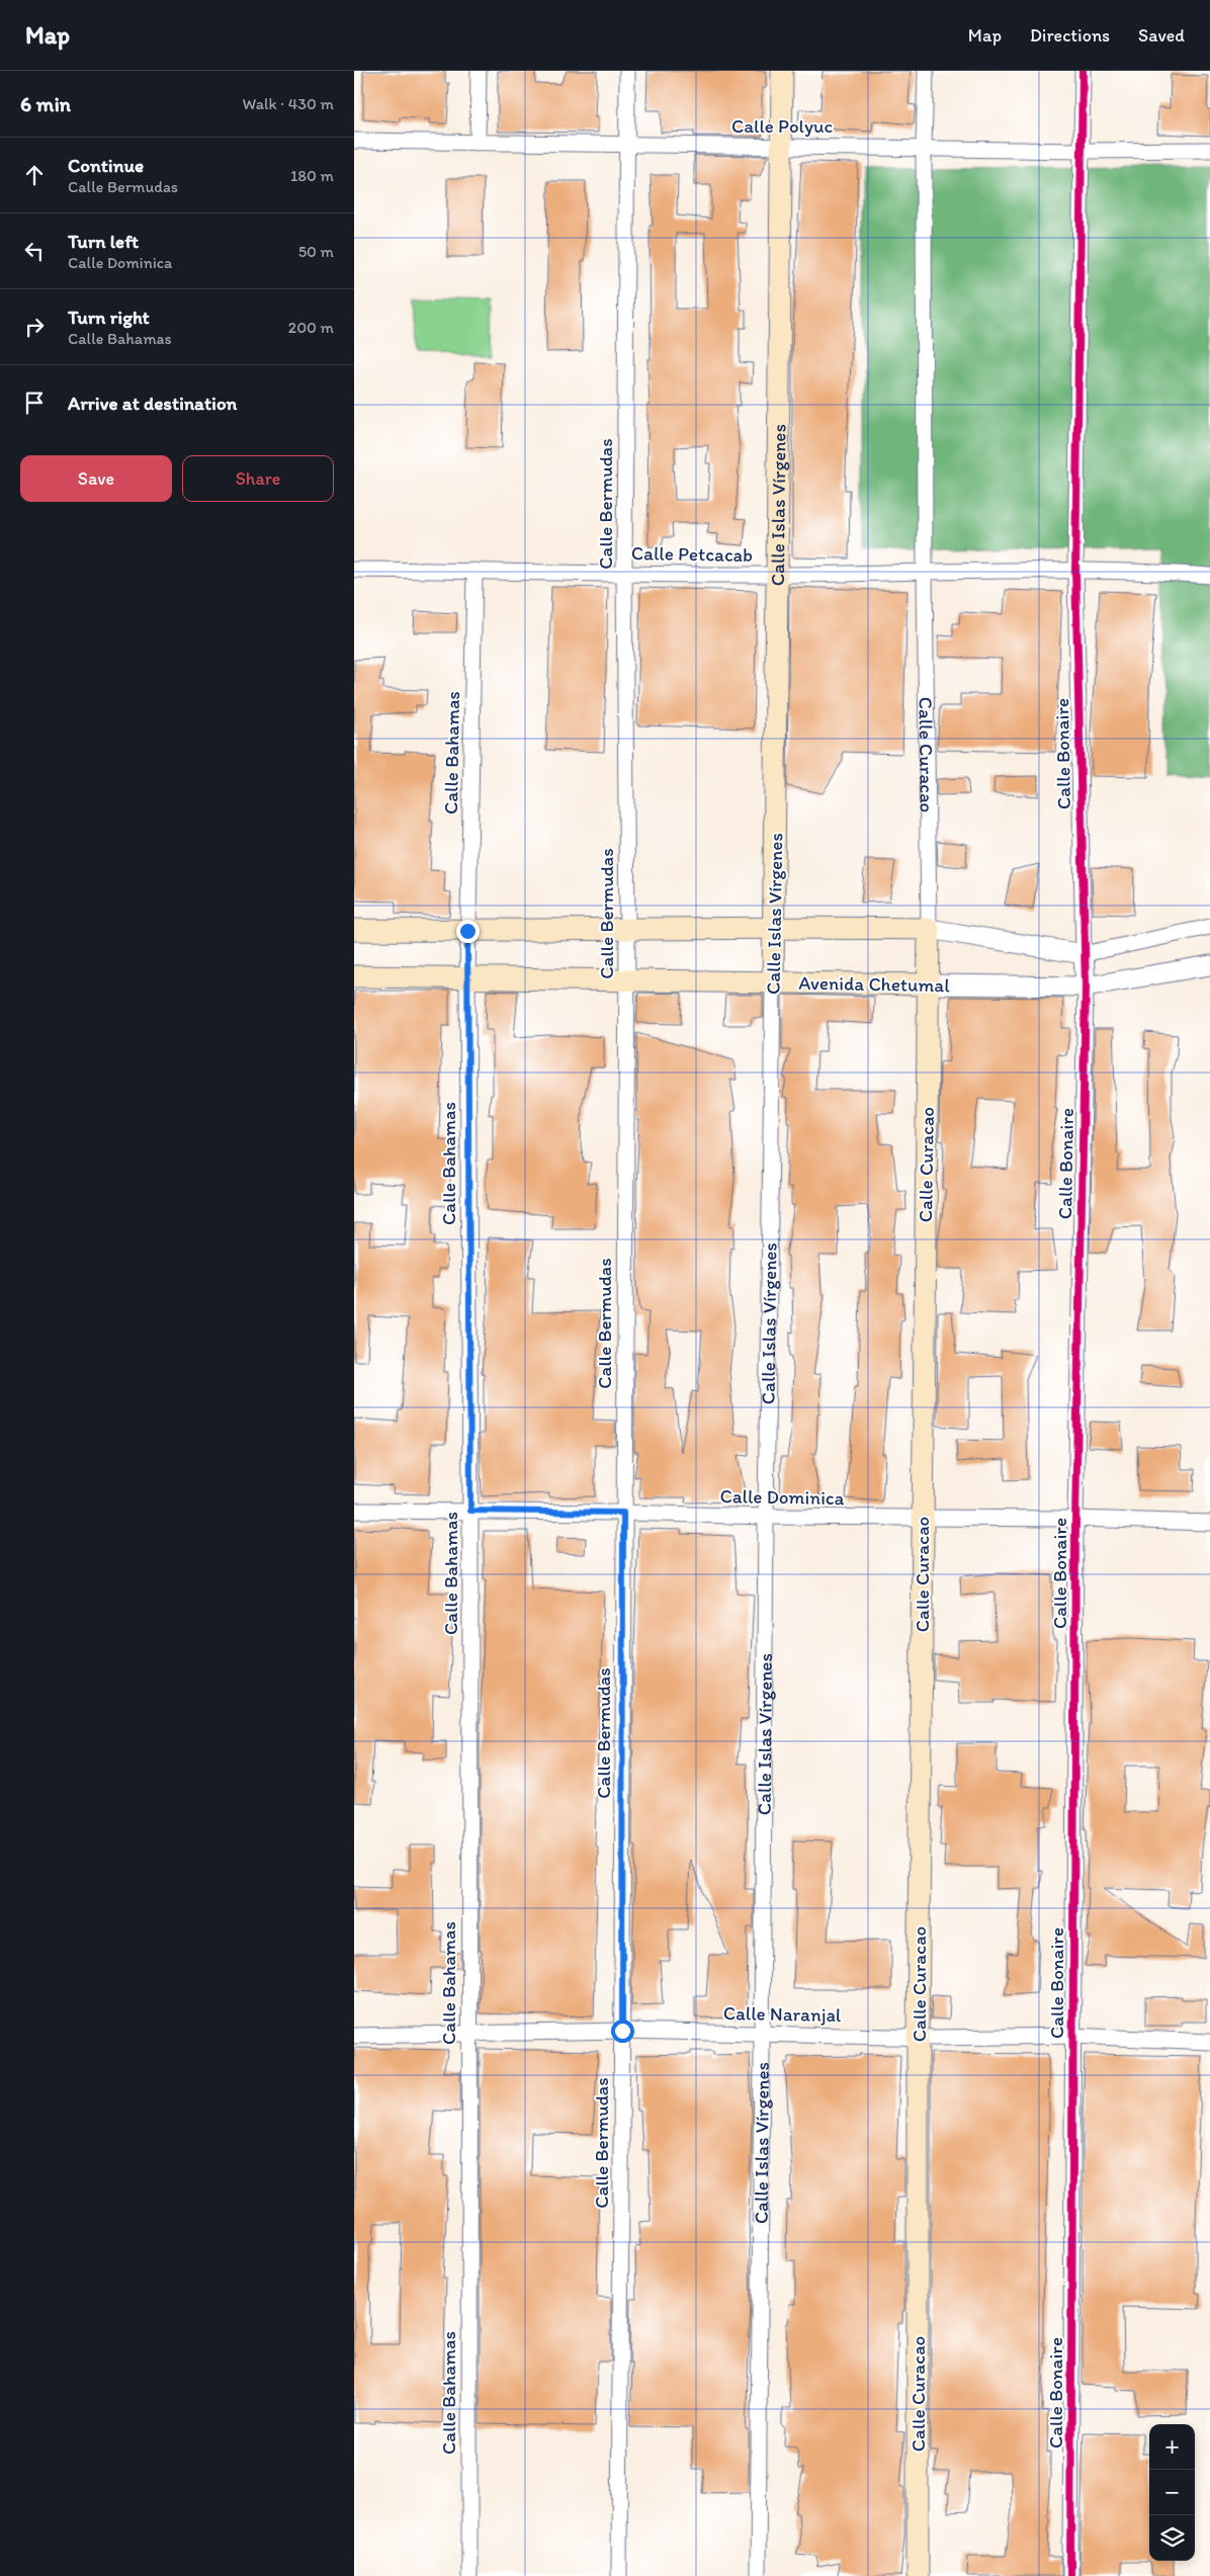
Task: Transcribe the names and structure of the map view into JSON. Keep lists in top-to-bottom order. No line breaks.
{"streets":{"main road":["Calle Islas Vírgenes","Calle Curacao","Avenida Chetumal"],"street":["Calle Polyuc","Calle Bermudas","Calle Petcacab","Calle Bahamas","Calle Bonaire","Calle Dominica","Calle Naranjal"]},"crossings":[["Calle Polyuc","Calle Bermudas"],["Calle Polyuc","Calle Islas Vírgenes"],["Calle Polyuc","Calle Bonaire"],["Calle Polyuc","Calle Curacao"],["Calle Bermudas","Calle Petcacab"],["Calle Bermudas","Avenida Chetumal"],["Calle Bermudas","Calle Dominica"],["Calle Bermudas","Calle Naranjal"],["Calle Islas Vírgenes","Calle Petcacab"],["Calle Islas Vírgenes","Avenida Chetumal"],["Calle Islas Vírgenes","Calle Dominica"],["Calle Islas Vírgenes","Calle Naranjal"],["Calle Petcacab","Calle Bahamas"],["Calle Petcacab","Calle Bonaire"],["Calle Petcacab","Calle Curacao"],["Calle Bahamas","Avenida Chetumal"],["Calle Bahamas","Calle Dominica"],["Calle Bahamas","Calle Naranjal"],["Calle Bonaire","Avenida Chetumal"],["Calle Bonaire","Calle Dominica"],["Calle Bonaire","Calle Naranjal"],["Calle Curacao","Avenida Chetumal"],["Calle Curacao","Calle Dominica"],["Calle Curacao","Calle Naranjal"]],"page":{"header":"Map","nav":["Map","Directions","Saved"],"heading":["6 min","Walk · 430 m"],"list":[["Continue","Calle Bermudas","180 m"],["Turn left","Calle Dominica","50 m"],["Turn right","Calle Bahamas","200 m"],"Arrive at destination"],"buttons":["Save","Share"],"map_buttons":["+","−"]}}
